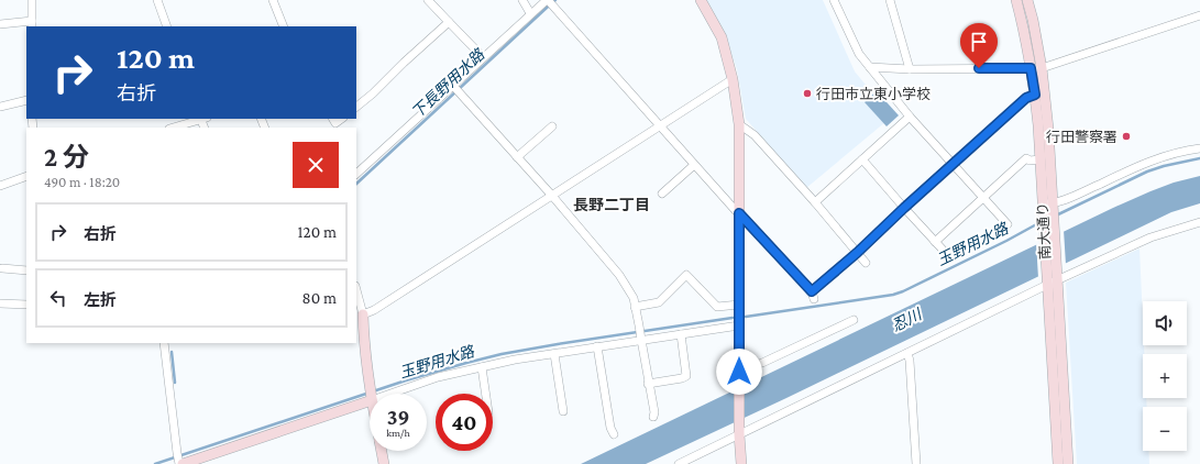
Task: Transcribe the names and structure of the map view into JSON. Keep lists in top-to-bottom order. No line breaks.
{"streets":{"street":["南大通り"]},"districts":["長野二丁目"],"water":["下長野用水路","玉野用水路","忍川"],"places":["行田市立東小学校","行田警察署"],"page":{"turn":["120 m","右折"],"heading":["2 分","490 m · 18:20"],"list":[{"name":"右折","value":"120 m"},{"name":"左折","value":"80 m"}],"map_buttons":["+","−"],"speed":"39 km/h","limit":"40"}}
